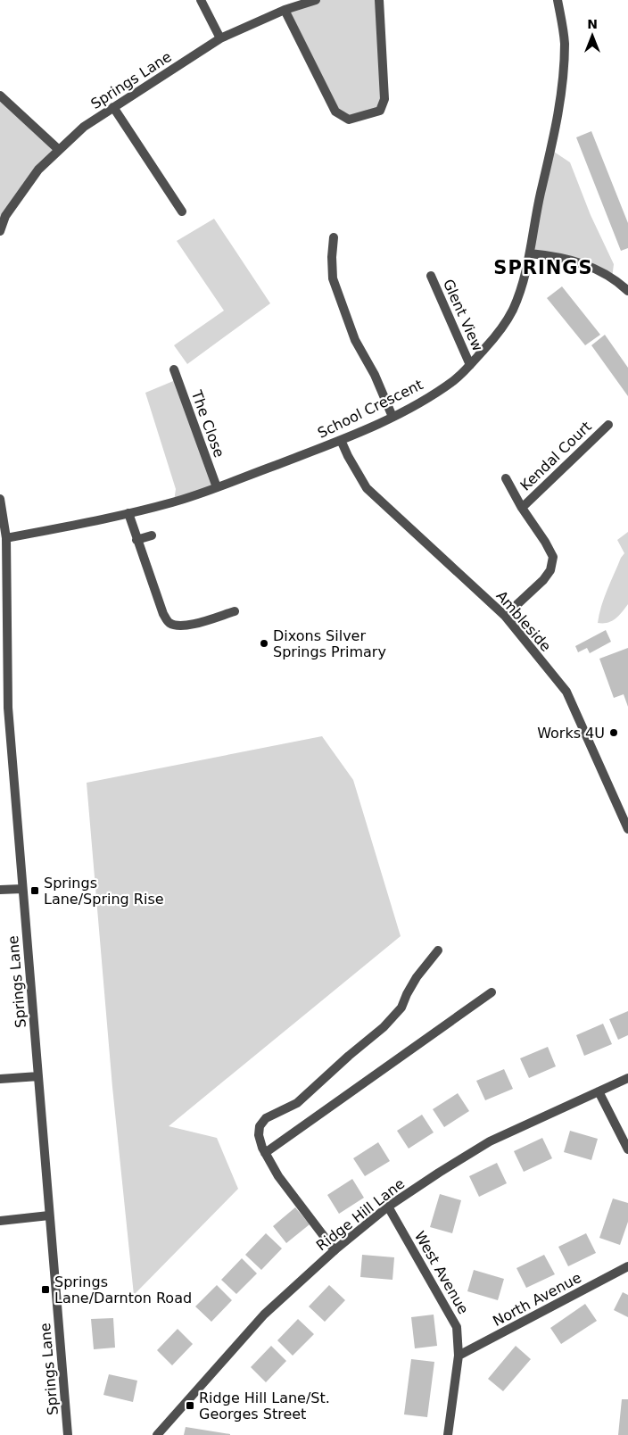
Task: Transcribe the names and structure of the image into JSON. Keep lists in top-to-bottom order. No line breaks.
{"streets":{"street":["Springs Lane","Glent View","School Crescent","The Close","Kendal Court","Ambleside","Ridge Hill Lane","West Avenue","North Avenue"]},"crossings":[["Springs Lane","School Crescent"],["Glent View","School Crescent"],["School Crescent","The Close"],["School Crescent","Ambleside"],["Kendal Court","Ambleside"],["Ridge Hill Lane","West Avenue"],["West Avenue","North Avenue"]],"districts":["SPRINGS"],"places":{"other":["Dixons Silver Springs Primary","Works 4U"],"transit":["Springs Lane/Spring Rise","Springs Lane/Darnton Road","Ridge Hill Lane/St. Georges Street"]},"north":"top"}
